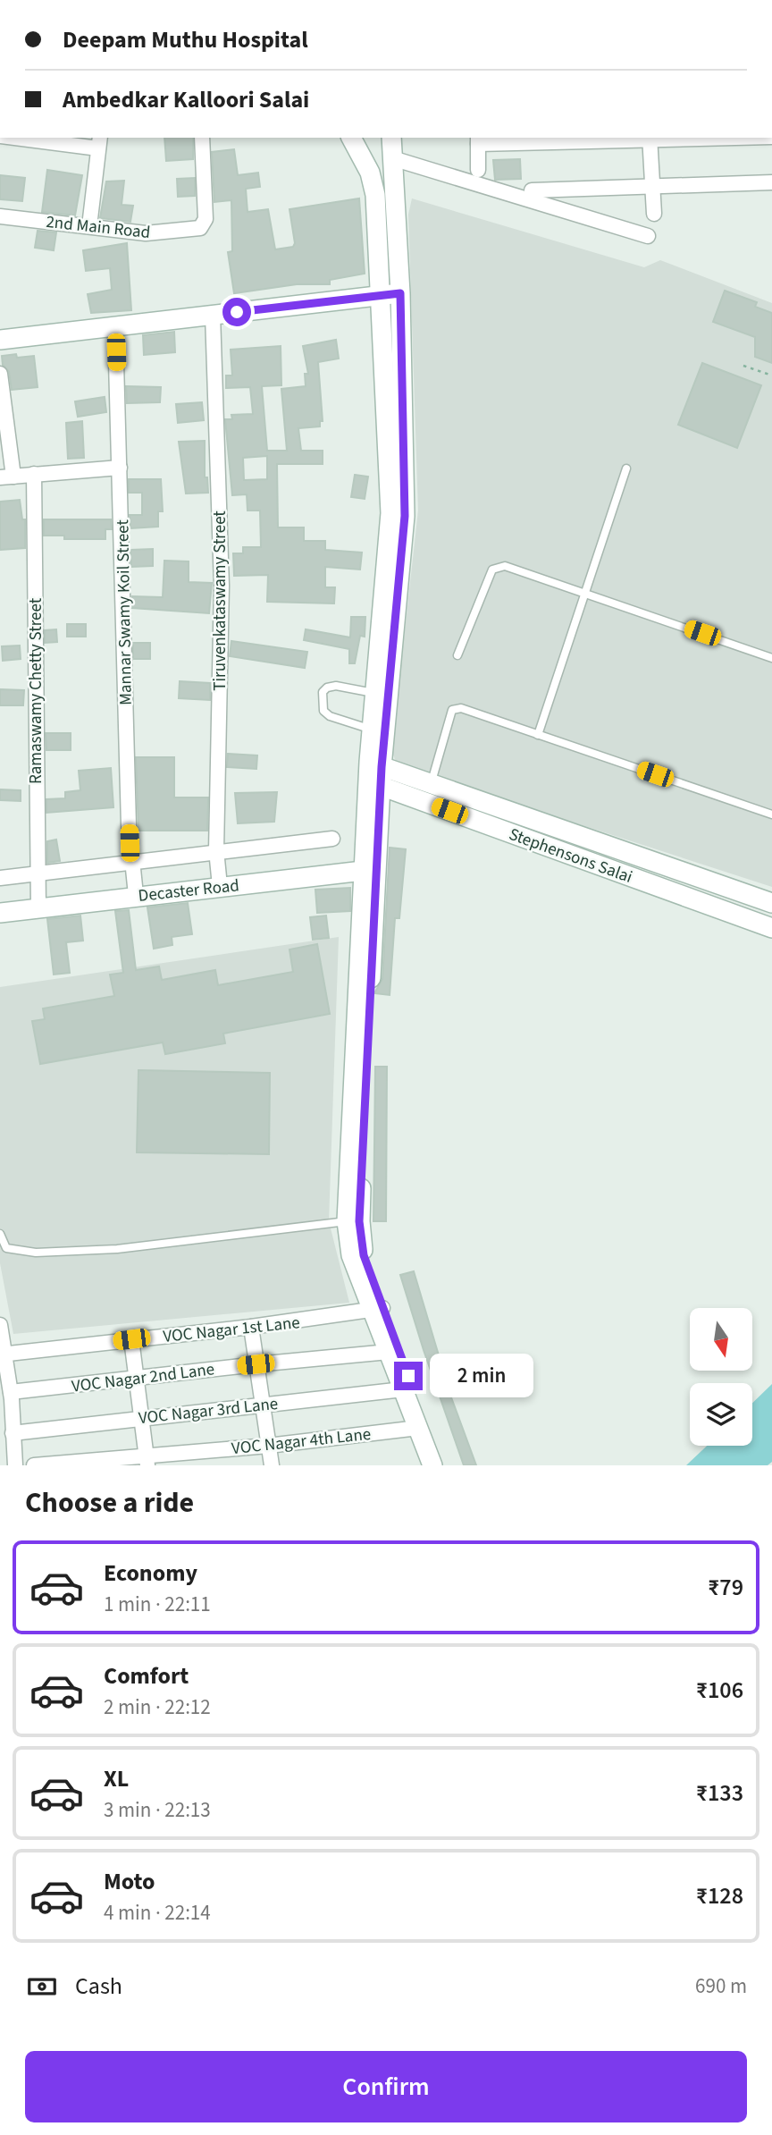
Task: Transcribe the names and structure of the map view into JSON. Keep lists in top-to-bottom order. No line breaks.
{"streets":{"main road":["Stephensons Salai","Decaster Road"],"street":["2nd Main Road","Tiruvenkataswamy Street","Mannar Swamy Koil Street","Ramaswamy Chetty Street","VOC Nagar 1st Lane","VOC Nagar 2nd Lane","VOC Nagar 3rd Lane","VOC Nagar 4th Lane"]},"crossings":[["Tiruvenkataswamy Street","Decaster Road"],["Mannar Swamy Koil Street","Decaster Road"],["Ramaswamy Chetty Street","Decaster Road"]],"north":"bottom","page":{"banner":["Deepam Muthu Hospital","Ambedkar Kalloori Salai"],"bubble":"2 min","heading":"Choose a ride","list":[{"name":"Economy","note":"1 min · 22:11","value":"₹79"},{"name":"Comfort","note":"2 min · 22:12","value":"₹106"},{"name":"XL","note":"3 min · 22:13","value":"₹133"},{"name":"Moto","note":"4 min · 22:14","value":"₹128"}],"pay":["Cash","690 m"],"buttons":"Confirm"}}
